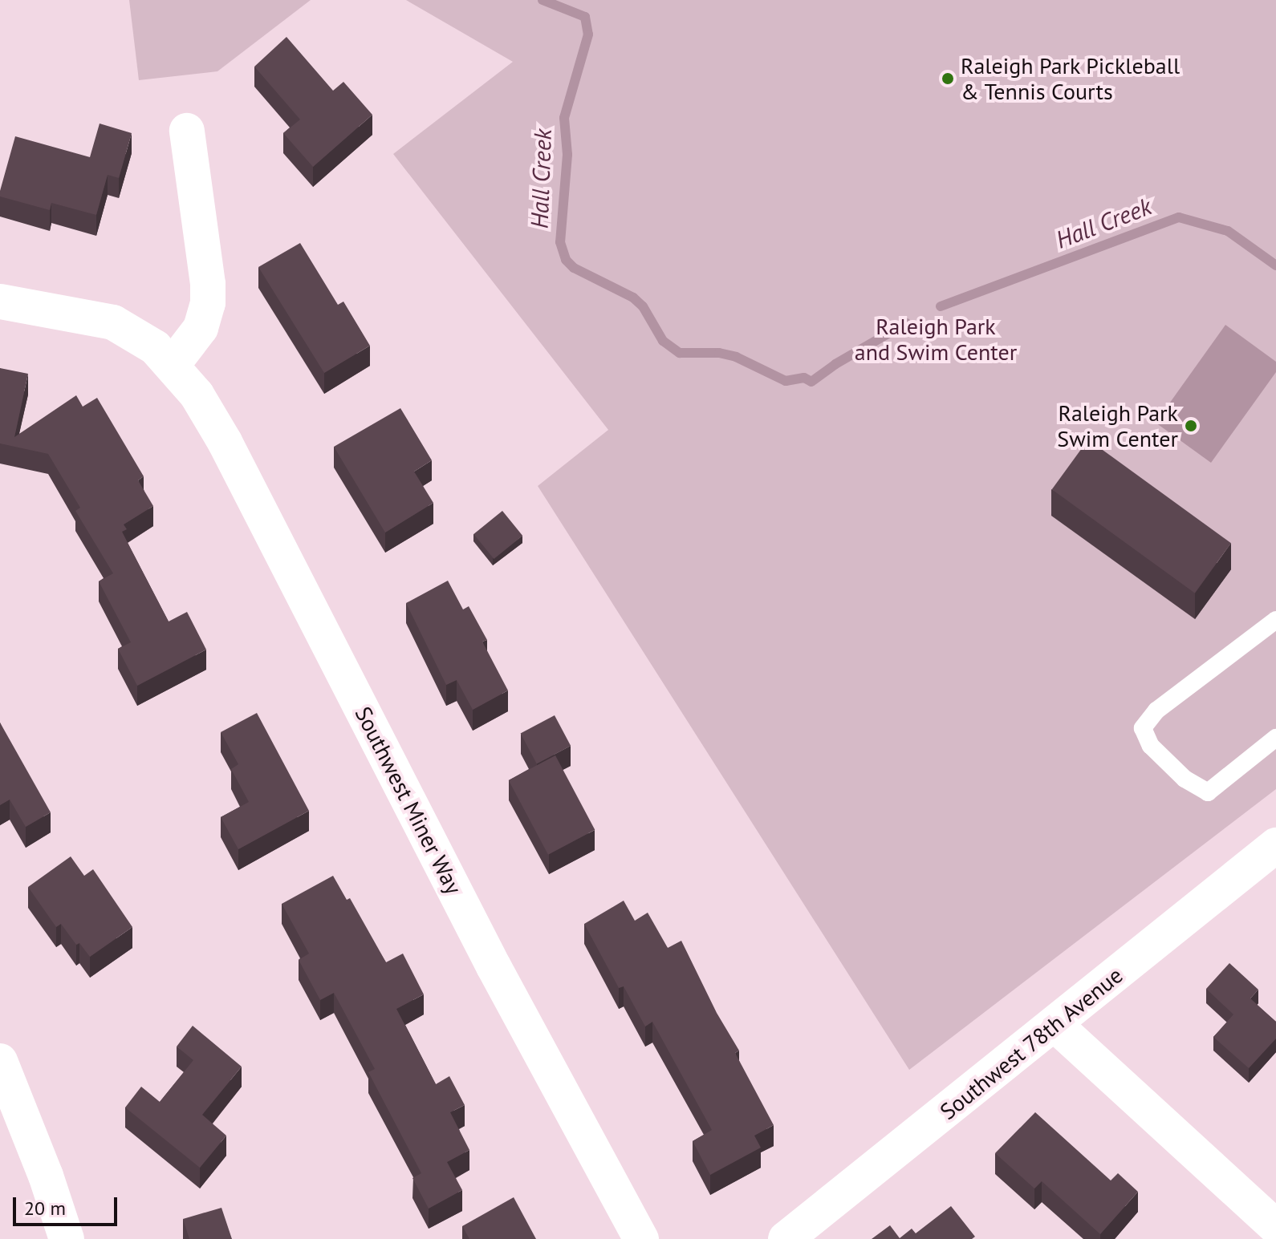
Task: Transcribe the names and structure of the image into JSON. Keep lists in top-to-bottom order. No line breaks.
{"streets":{"street":["Southwest Miner Way","Southwest 78th Avenue"]},"water":["Hall Creek"],"parks":["Raleigh Park and Swim Center"],"places":["Raleigh Park Pickleball & Tennis Courts","Raleigh Park Swim Center"],"scale_bar":"20 m"}
